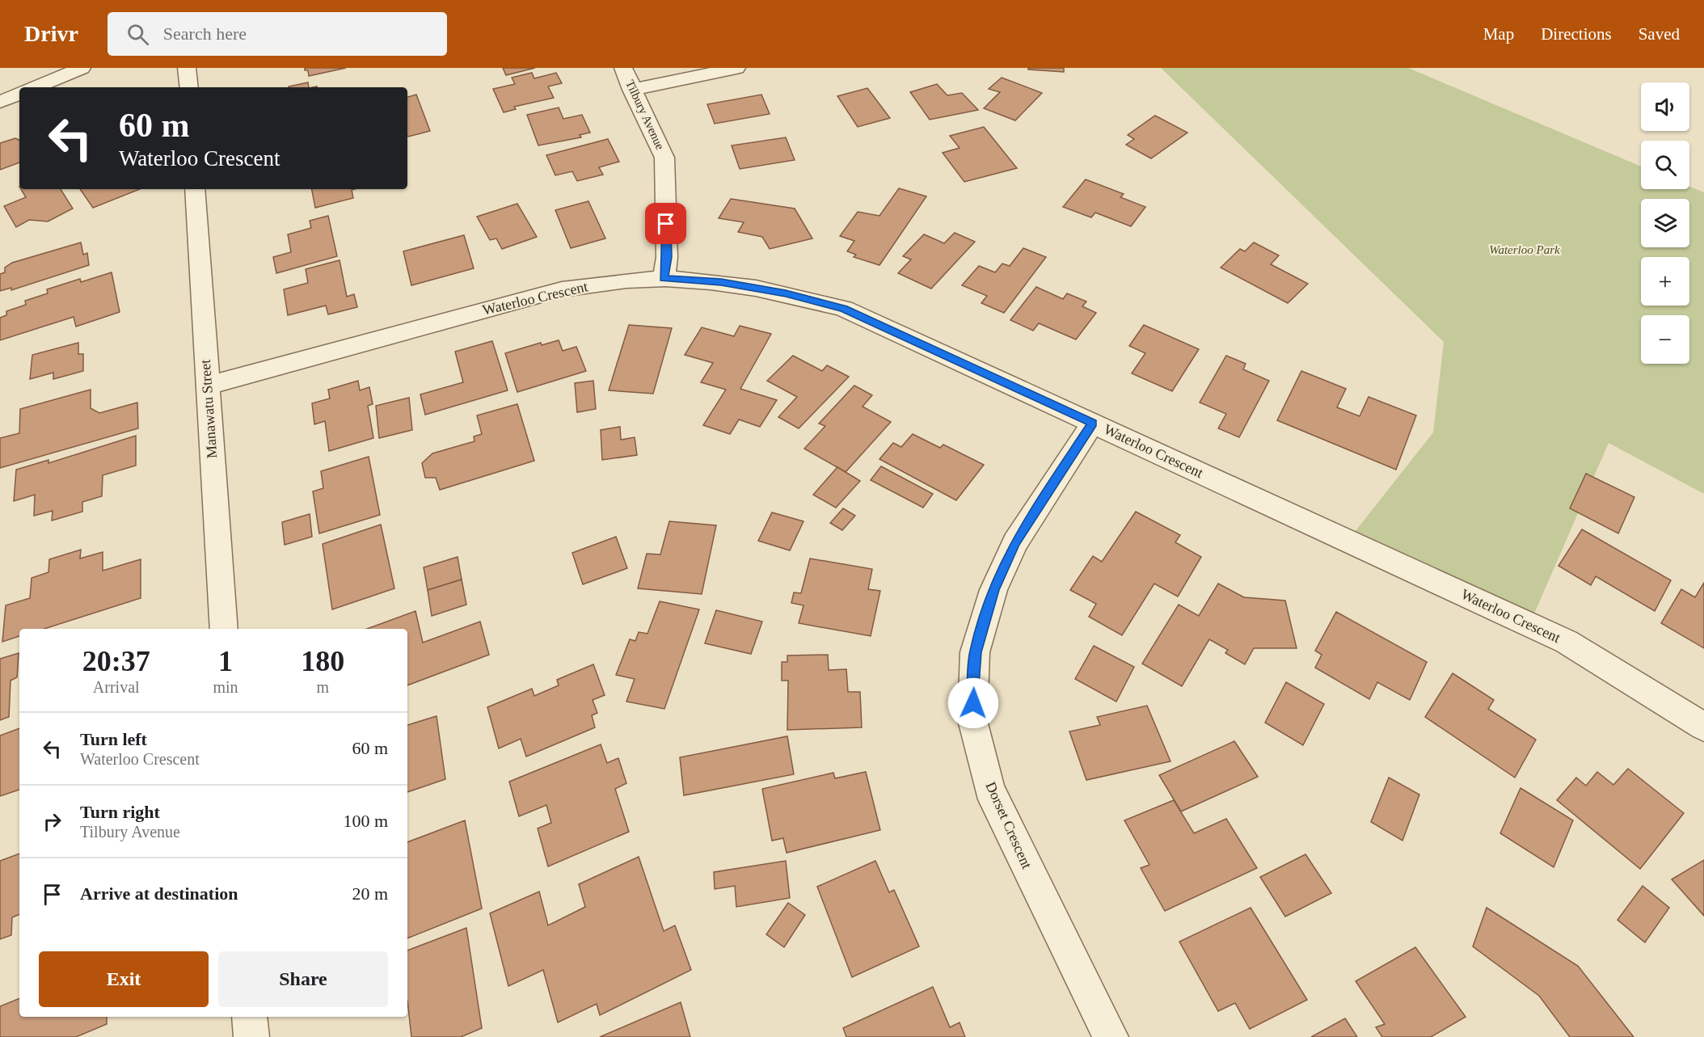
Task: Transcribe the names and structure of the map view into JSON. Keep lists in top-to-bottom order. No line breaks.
{"streets":{"street":["Tilbury Avenue","Waterloo Crescent","Manawatu Street","Dorset Crescent"]},"crossings":[["Tilbury Avenue","Waterloo Crescent"],["Waterloo Crescent","Manawatu Street"],["Waterloo Crescent","Dorset Crescent"]],"parks":["Waterloo Park"],"page":{"header":"Drivr","search":"Search here","nav":["Map","Directions","Saved"],"map_buttons":["+","−"],"turn":["60 m","Waterloo Crescent"],"eta":["20:37","Arrival","1","min","180","m"],"list":[{"name":"Turn left","note":"Waterloo Crescent","value":"60 m"},{"name":"Turn right","note":"Tilbury Avenue","value":"100 m"},{"name":"Arrive at destination","value":"20 m"}],"buttons":["Exit","Share"]}}
